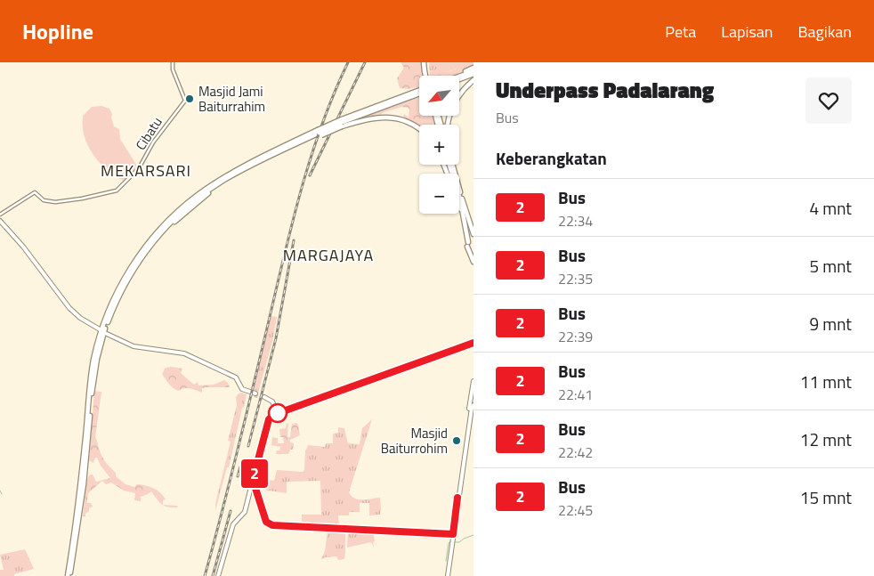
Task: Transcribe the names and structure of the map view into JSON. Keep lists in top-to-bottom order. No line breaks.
{"streets":{"street":["Cibatu"]},"districts":["MEKARSARI","MARGAJAYA"],"places":["Masjid Jami Baiturrahim","Masjid Baiturrohim"],"lines":["bus line 2"],"north":"bottom left","page":{"header":"Hopline","nav":["Peta","Lapisan","Bagikan"],"on_map":"2","heading":[["Underpass Padalarang","Bus"],"Keberangkatan"],"map_buttons":["+","−"],"list":[{"mark":"2","name":"Bus","note":"22:34","value":"4 mnt"},{"mark":"2","name":"Bus","note":"22:35","value":"5 mnt"},{"mark":"2","name":"Bus","note":"22:39","value":"9 mnt"},{"mark":"2","name":"Bus","note":"22:41","value":"11 mnt"},{"mark":"2","name":"Bus","note":"22:42","value":"12 mnt"},{"mark":"2","name":"Bus","note":"22:45","value":"15 mnt"}]}}
